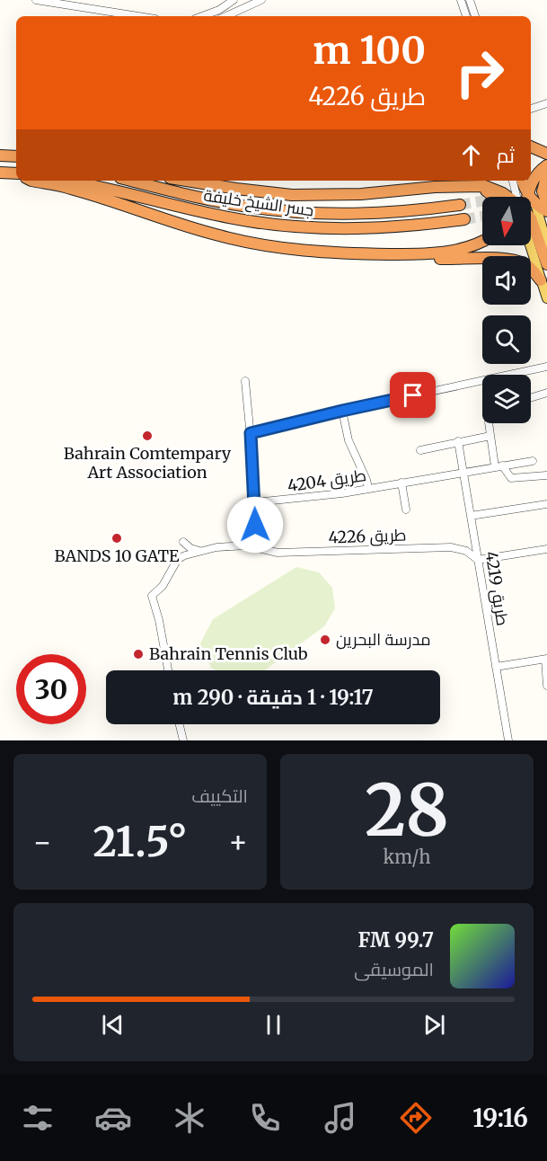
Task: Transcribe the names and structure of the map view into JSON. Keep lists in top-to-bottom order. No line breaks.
{"streets":{"highway":["جسر الشيخ خليفة"],"street":["طريق 4204","طريق 4226","طريق 4219"]},"crossings":[["طريق 4204","طريق 4219"],["طريق 4226","طريق 4219"]],"places":["Bahrain Comtempary Art Association","BANDS 10 GATE","مدرسة البحرين","Bahrain Tennis Club"],"north":"bottom","page":{"turn":["100 m","طريق 4226"],"then":"ثم","limit":"30","trip":"19:17 · 1 دقيقة · 290 m","tile":[["28","km/h"],"التكييف"],"heat":["−","21.5°","+"],"song":["99.7 FM","الموسيقى"],"tabs":"19:16"}}
